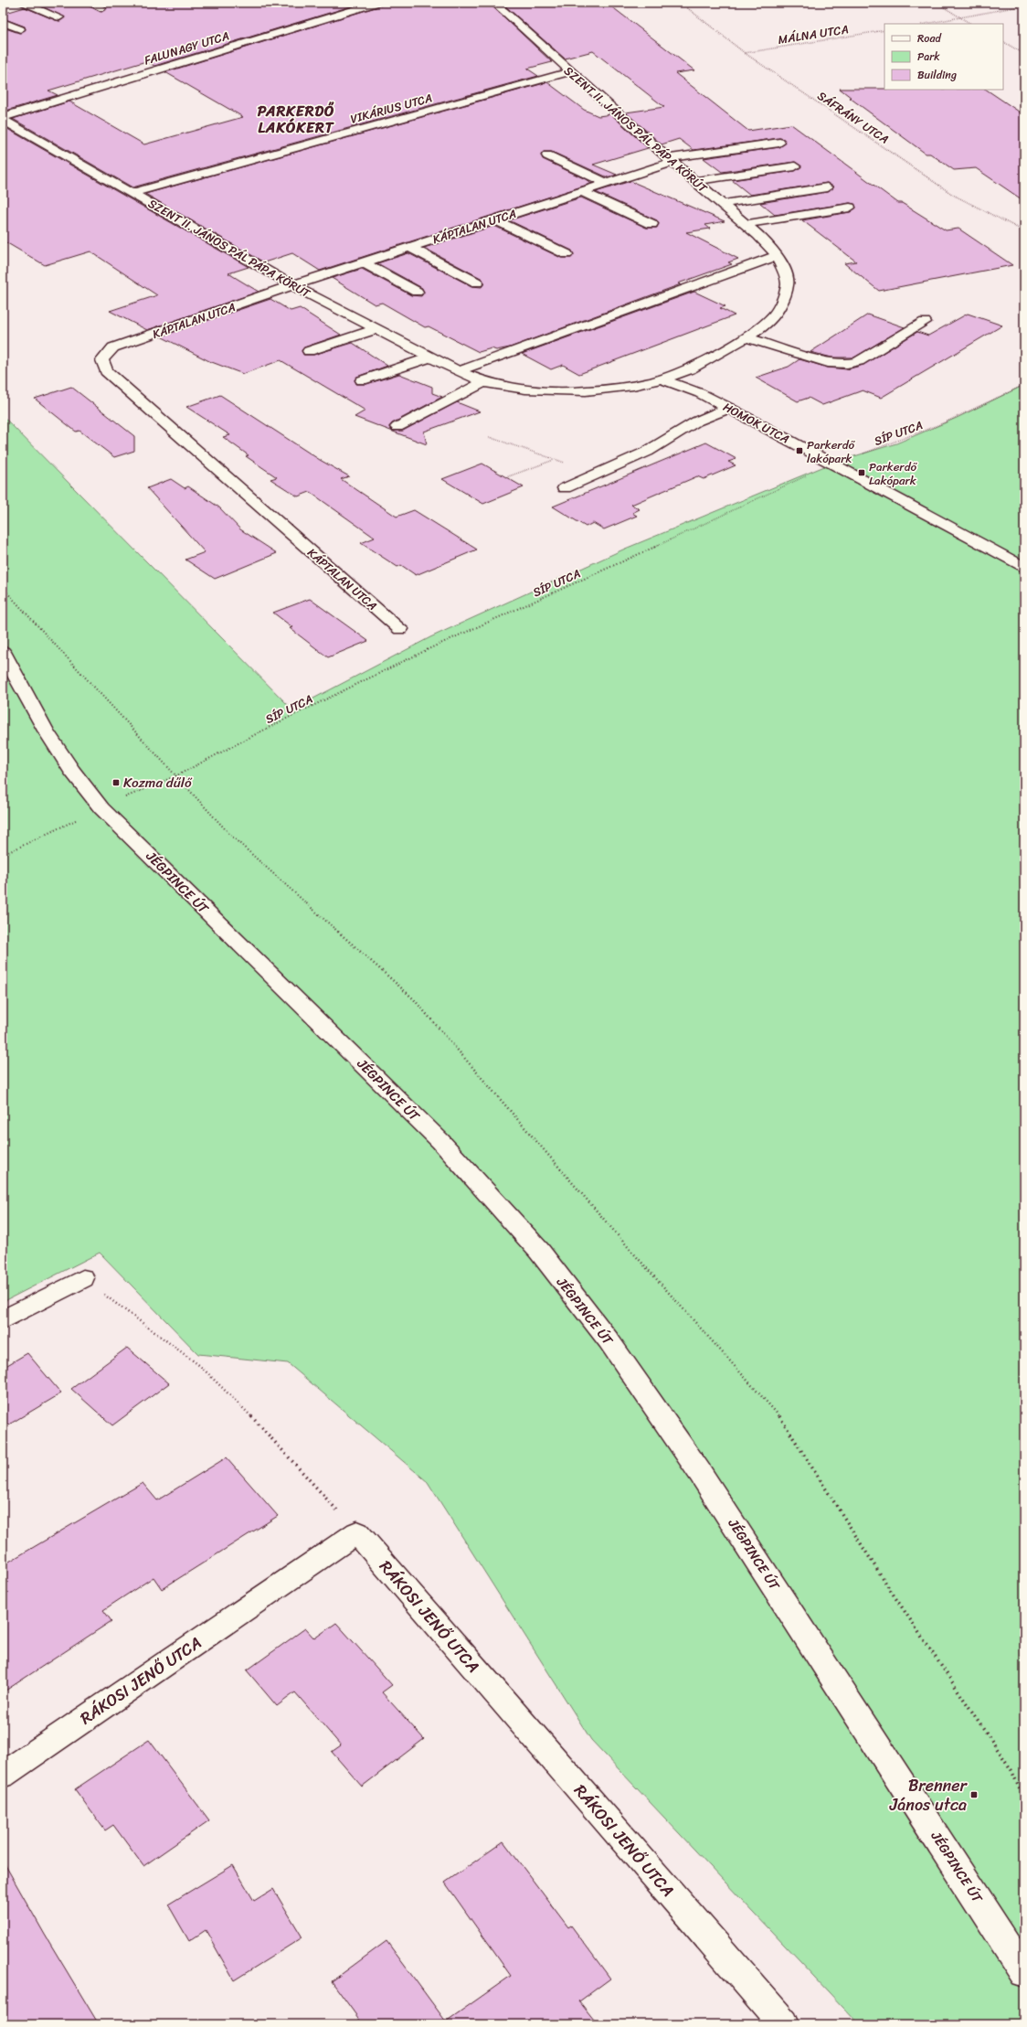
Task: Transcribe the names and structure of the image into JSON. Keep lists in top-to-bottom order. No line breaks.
{"streets":{"street":["FALUNAGY UTCA","VIKÁRIUS UTCA","SZENT II. JÁNOS PÁL PÁPA KÖRÚT","KÁPTALAN UTCA","HOMOK UTCA","JÉGPINCE ÚT","RÁKOSI JENŐ UTCA"],"path":["MÁLNA UTCA","SÁFRÁNY UTCA","SÍP UTCA"]},"crossings":[["MÁLNA UTCA","SÁFRÁNY UTCA"],["FALUNAGY UTCA","SZENT II. JÁNOS PÁL PÁPA KÖRÚT"],["VIKÁRIUS UTCA","SZENT II. JÁNOS PÁL PÁPA KÖRÚT"],["SZENT II. JÁNOS PÁL PÁPA KÖRÚT","KÁPTALAN UTCA"],["SZENT II. JÁNOS PÁL PÁPA KÖRÚT","HOMOK UTCA"],["HOMOK UTCA","SÍP UTCA"],["SÍP UTCA","JÉGPINCE ÚT"]],"districts":["PARKERDŐ LAKÓKERT"],"places":{"transit":["Parkerdő lakópark","Parkerdő Lakópark","Kozma dűlő","Brenner János utca"]},"legend":["Road","Park","Building"]}
